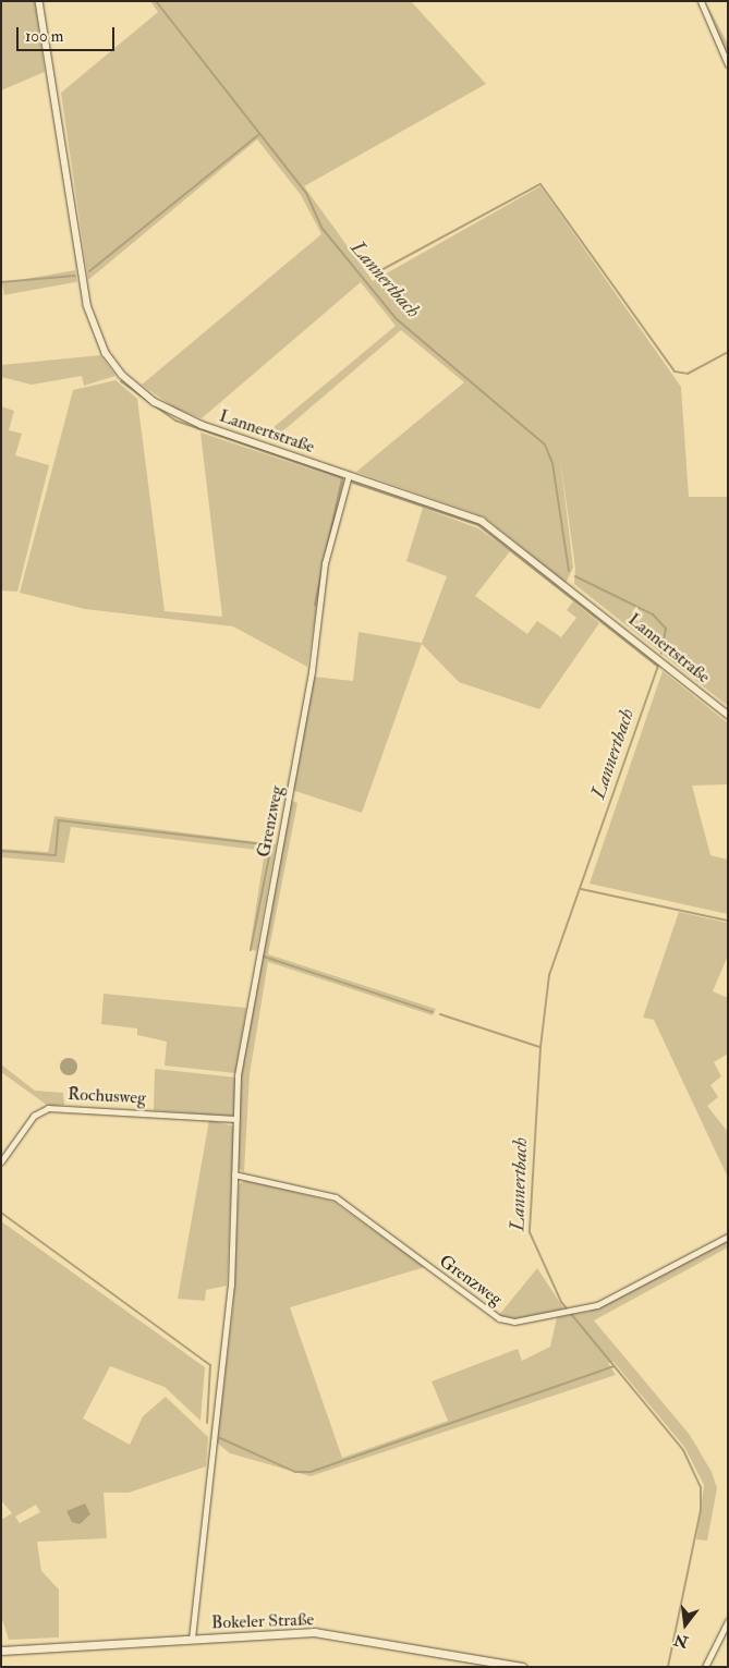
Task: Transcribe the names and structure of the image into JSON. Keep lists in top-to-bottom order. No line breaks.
{"streets":{"main road":["Bokeler Straße"],"street":["Lannertstraße","Grenzweg","Rochusweg"]},"crossings":[["Lannertstraße","Grenzweg"],["Grenzweg","Rochusweg"],["Grenzweg","Bokeler Straße"]],"water":["Lannertbach"],"scale_bar":"100 m","north":"bottom"}
